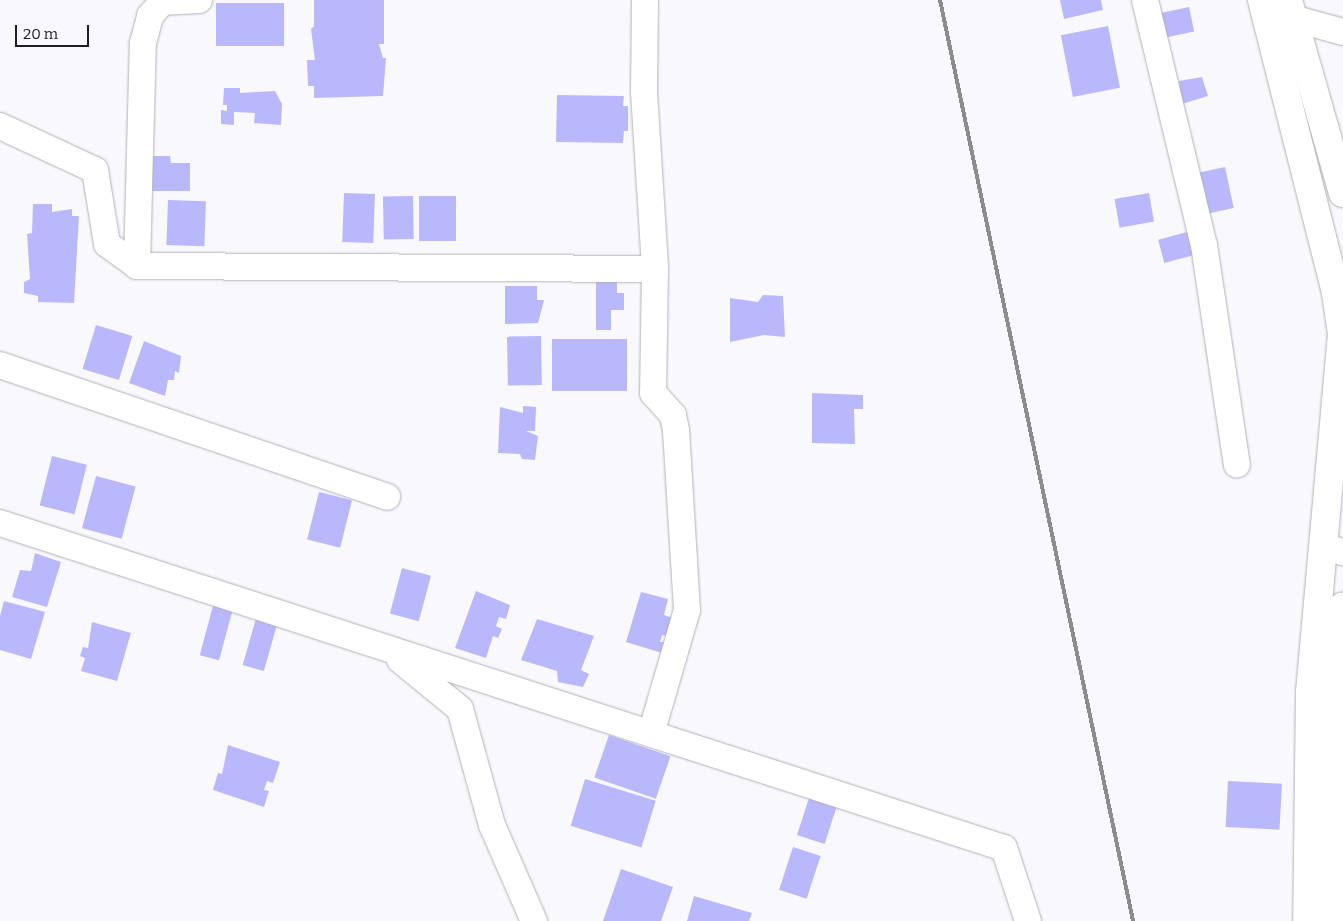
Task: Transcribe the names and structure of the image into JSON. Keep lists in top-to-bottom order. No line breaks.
{"scale_bar":"20 m"}
